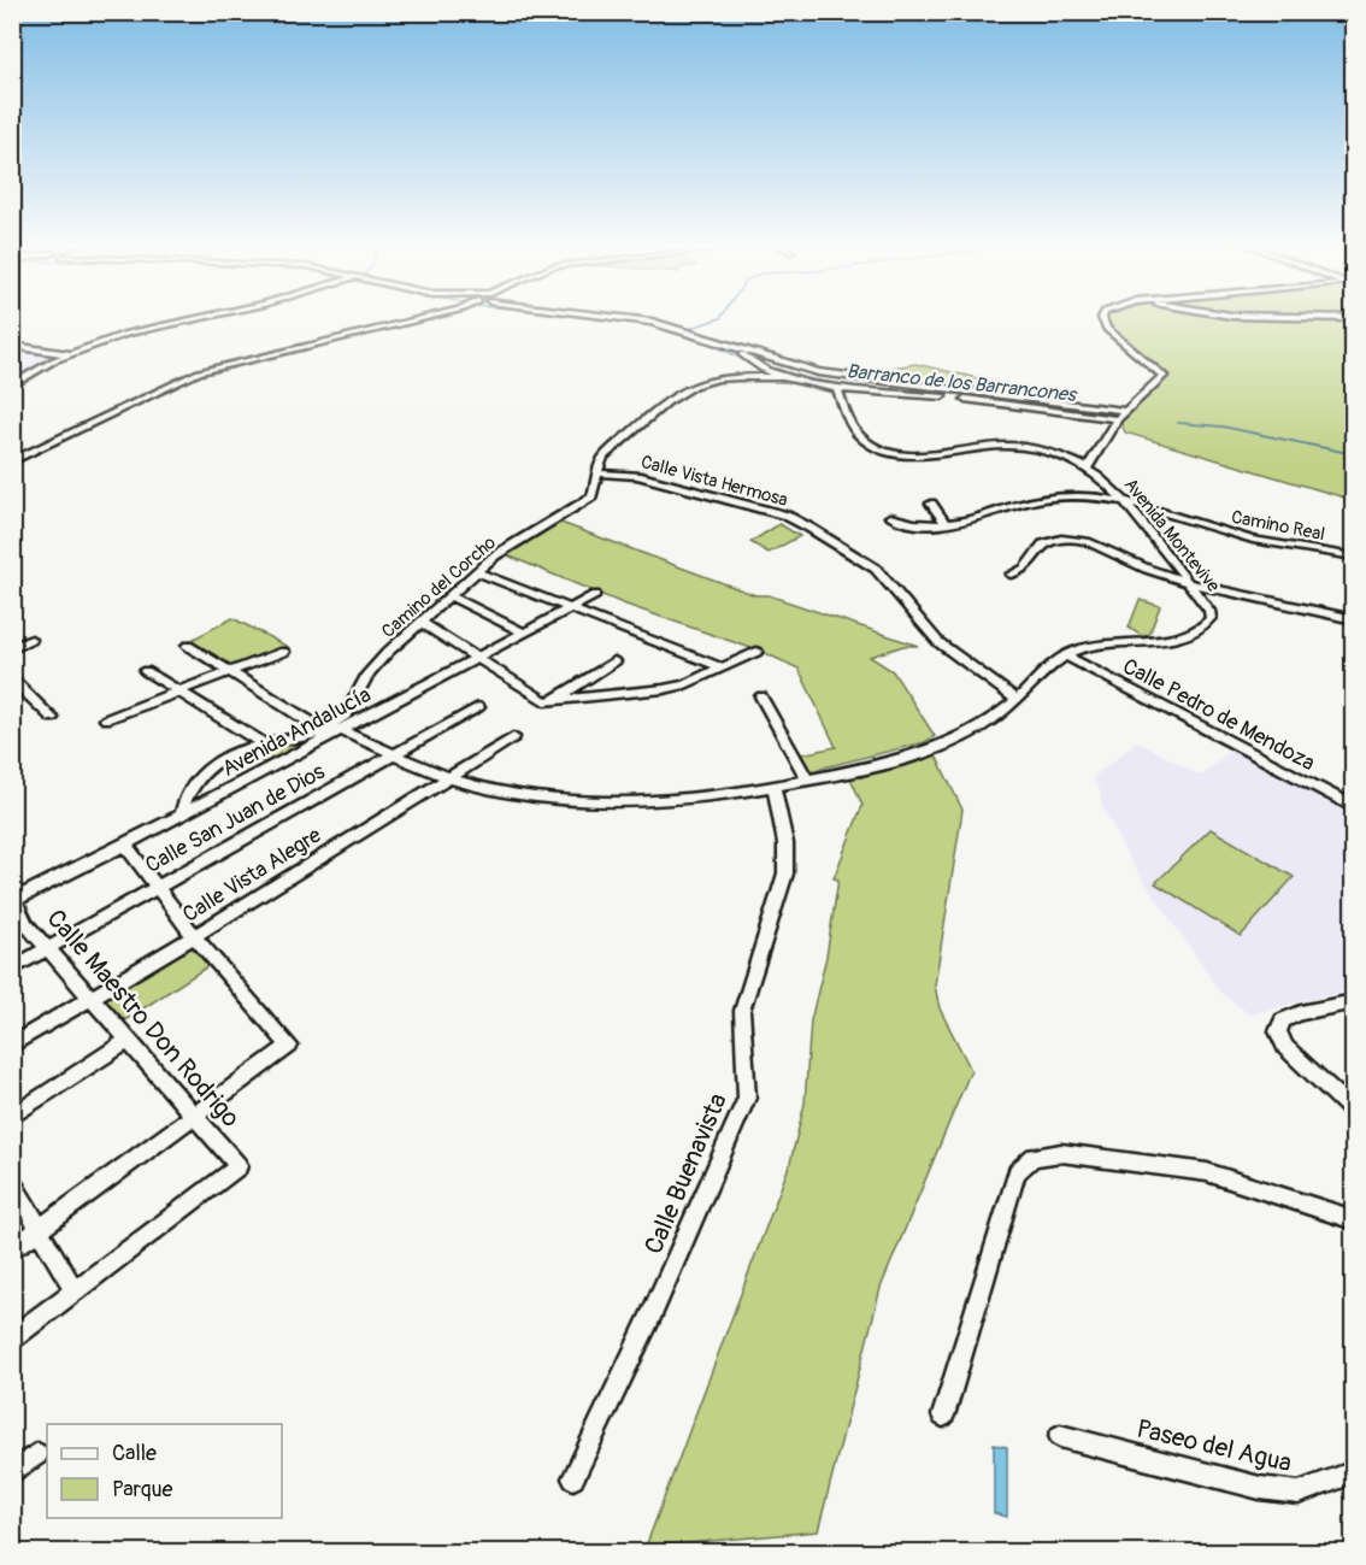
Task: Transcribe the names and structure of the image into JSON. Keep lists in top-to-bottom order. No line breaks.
{"streets":{"street":["Calle Vista Hermosa","Camino Real","Avenida Montevive","Camino del Corcho","Calle Pedro de Mendoza","Avenida Andalucía","Calle San Juan de Dios","Calle Vista Alegre","Calle Maestro Don Rodrigo","Calle Buenavista","Paseo del Agua"]},"crossings":[["Calle Vista Hermosa","Avenida Montevive"],["Calle Vista Hermosa","Camino del Corcho"],["Camino Real","Avenida Montevive"],["Avenida Montevive","Camino del Corcho"],["Avenida Montevive","Calle Pedro de Mendoza"],["Avenida Montevive","Avenida Andalucía"],["Avenida Montevive","Calle San Juan de Dios"],["Avenida Montevive","Calle Vista Alegre"],["Avenida Montevive","Calle Buenavista"],["Camino del Corcho","Avenida Andalucía"],["Avenida Andalucía","Calle Maestro Don Rodrigo"],["Calle San Juan de Dios","Calle Maestro Don Rodrigo"],["Calle Vista Alegre","Calle Maestro Don Rodrigo"]],"water":["Barranco de los Barrancones"],"legend":["Calle","Parque"]}
